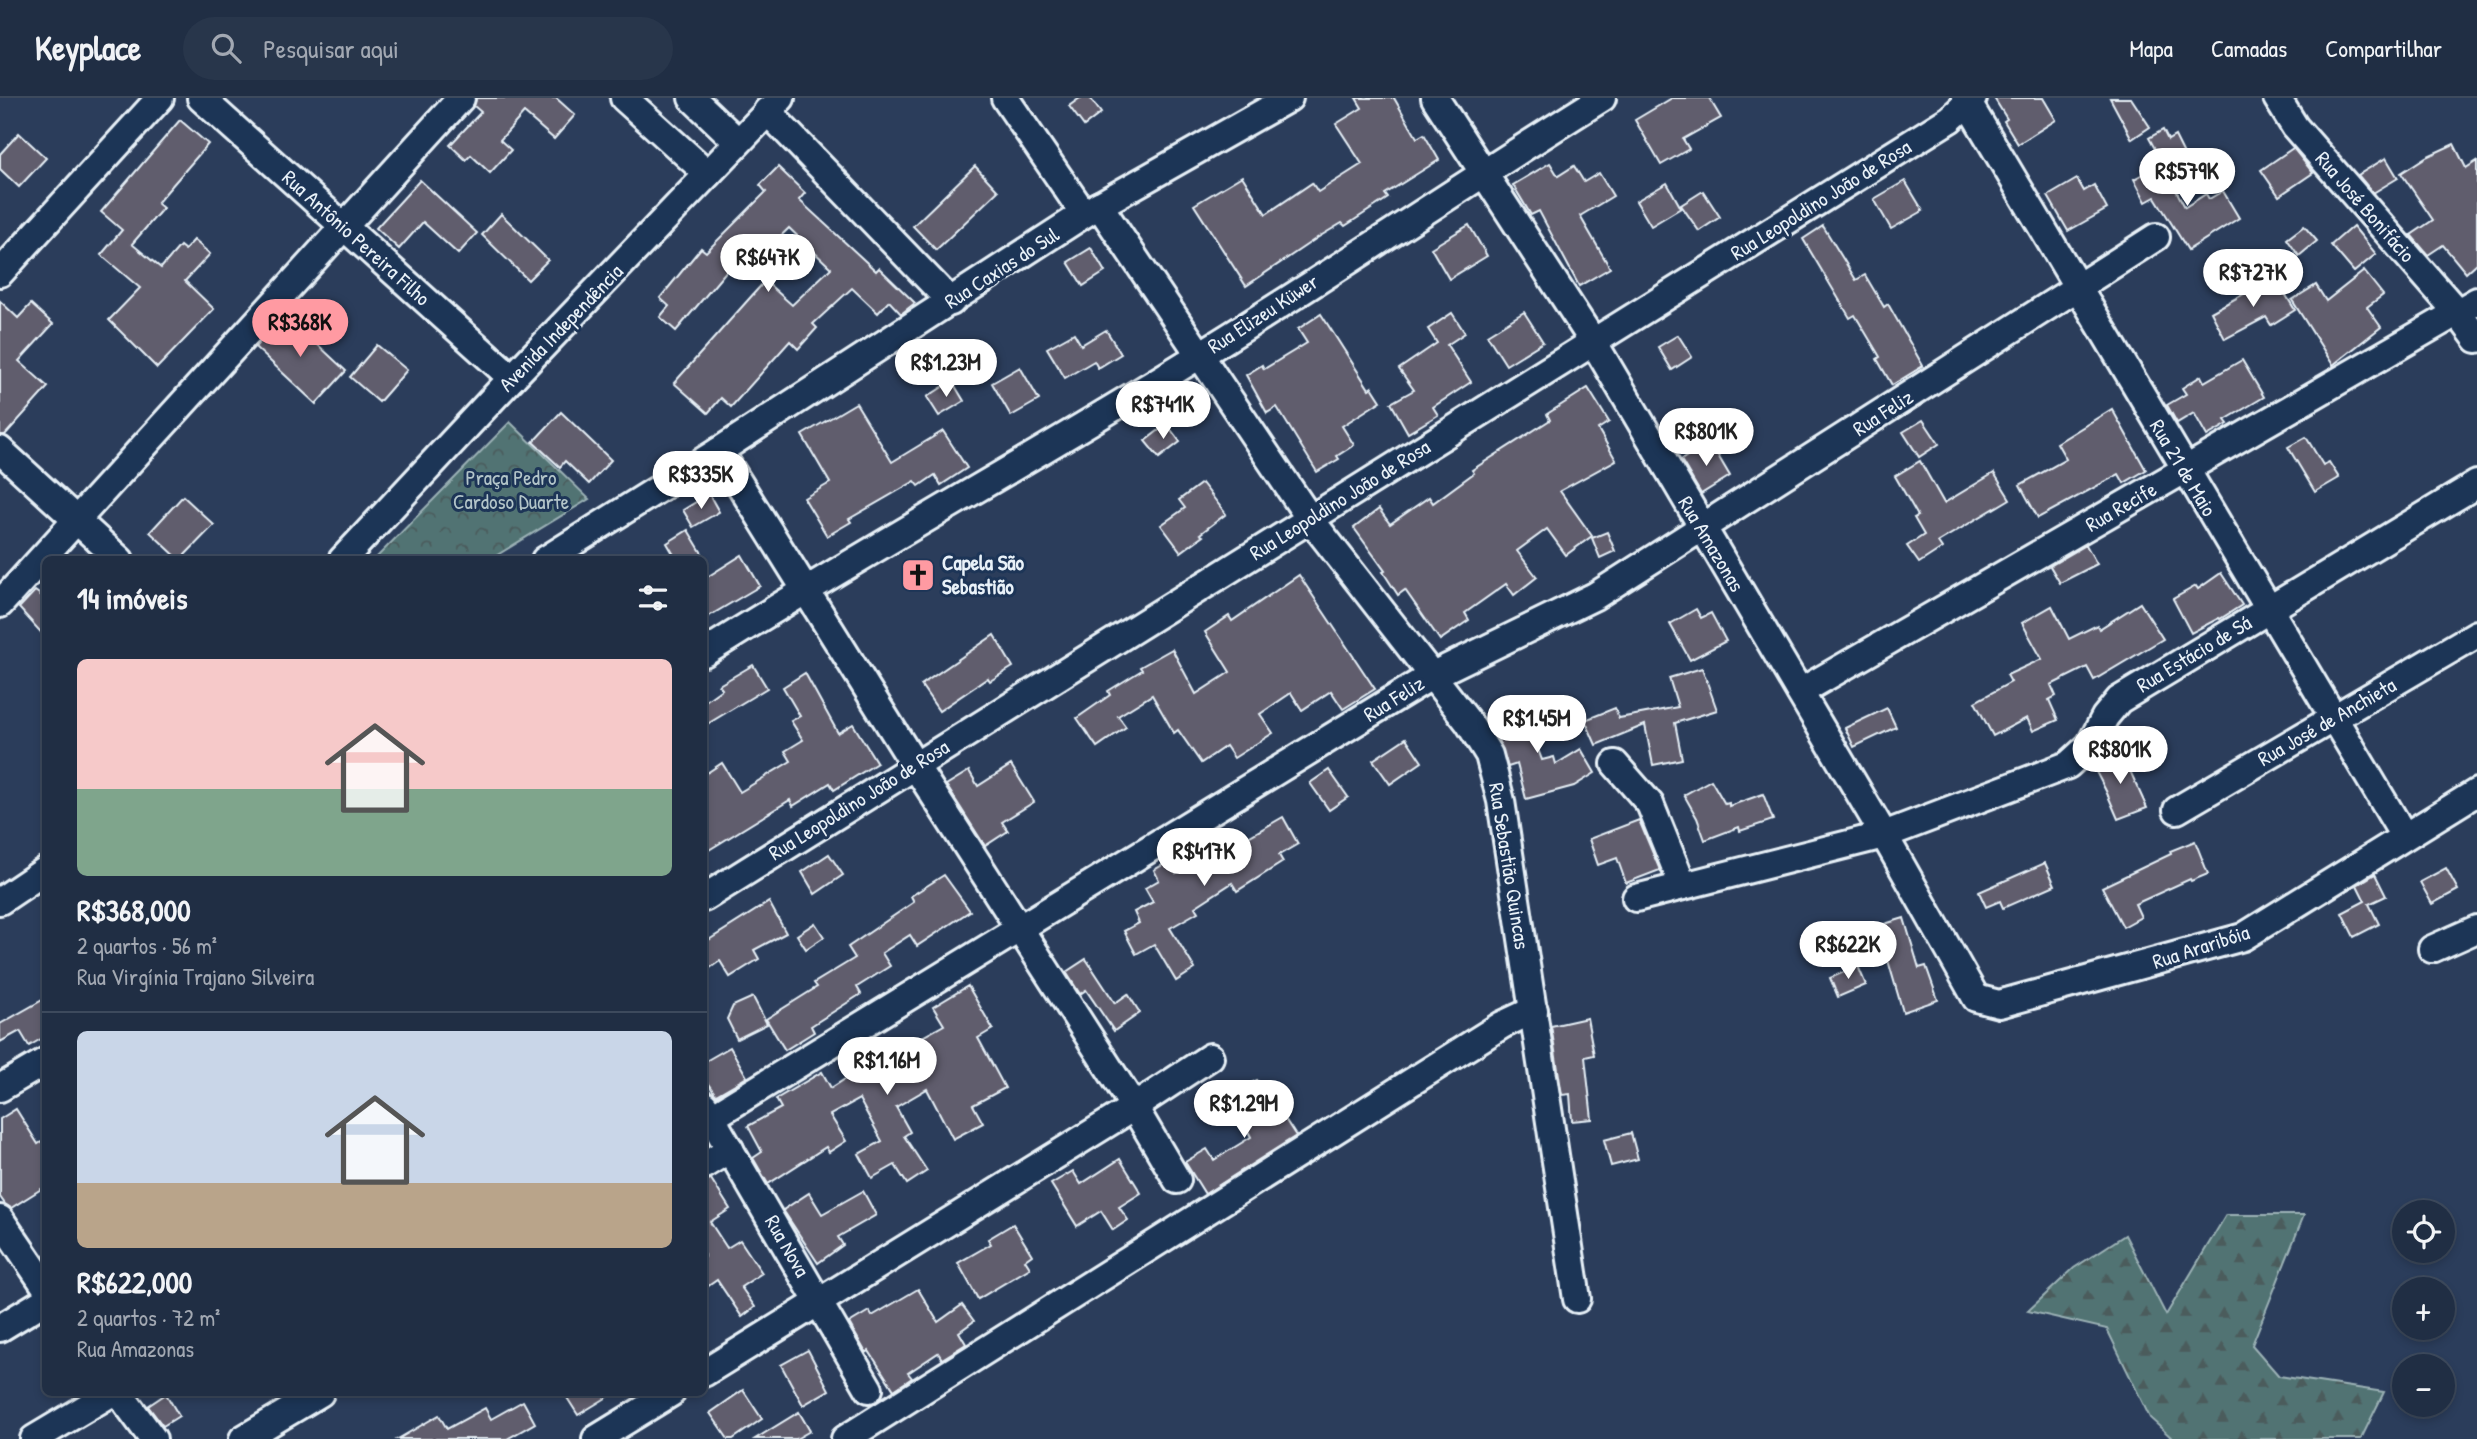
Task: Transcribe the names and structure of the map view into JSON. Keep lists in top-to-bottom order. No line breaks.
{"streets":{"street":["Rua Leopoldino João de Rosa","Rua José Bonifácio","Rua Antônio Pereira Filho","Rua Caxias do Sul","Rua Elizeu Küwer","Avenida Independência","Rua Feliz","Rua 21 de Maio","Rua Recife","Rua Amazonas","Rua Estácio de Sá","Rua José de Anchieta","Rua Sebastião Quincas","Rua Araribóia","Rua Nova"]},"crossings":[["Rua Leopoldino João de Rosa","Rua 21 de Maio"],["Rua Leopoldino João de Rosa","Rua Amazonas"],["Rua Leopoldino João de Rosa","Rua Sebastião Quincas"],["Rua José Bonifácio","Rua Recife"],["Rua Antônio Pereira Filho","Avenida Independência"],["Rua Caxias do Sul","Rua Sebastião Quincas"],["Rua Elizeu Küwer","Rua Amazonas"],["Rua Elizeu Küwer","Rua Sebastião Quincas"],["Rua Feliz","Rua 21 de Maio"],["Rua Feliz","Rua Amazonas"],["Rua Feliz","Rua Sebastião Quincas"],["Rua Feliz","Rua Nova"],["Rua 21 de Maio","Rua Recife"],["Rua 21 de Maio","Rua Estácio de Sá"],["Rua 21 de Maio","Rua José de Anchieta"],["Rua 21 de Maio","Rua Araribóia"],["Rua Recife","Rua Amazonas"],["Rua Amazonas","Rua Estácio de Sá"],["Rua Amazonas","Rua Araribóia"]],"parks":["Praça Pedro Cardoso Duarte"],"places":{"church":["Capela São Sebastião"]},"page":{"header":"Keyplace","search":"Pesquisar aqui","nav":["Mapa","Camadas","Compartilhar"],"price":["R$579K","R$647K","R$727K","R$368K","R$1.23M","R$741K","R$801K","R$335K","R$1.45M","R$801K","R$417K","R$622K","R$1.16M","R$1.29M"],"heading":"14 imóveis","list":[{"name":"R$368,000","note":"2 quartos · 56 m² · Rua Virgínia Trajano Silveira"},{"name":"R$622,000","note":"2 quartos · 72 m² · Rua Amazonas"}],"map_buttons":["+","−"]}}
